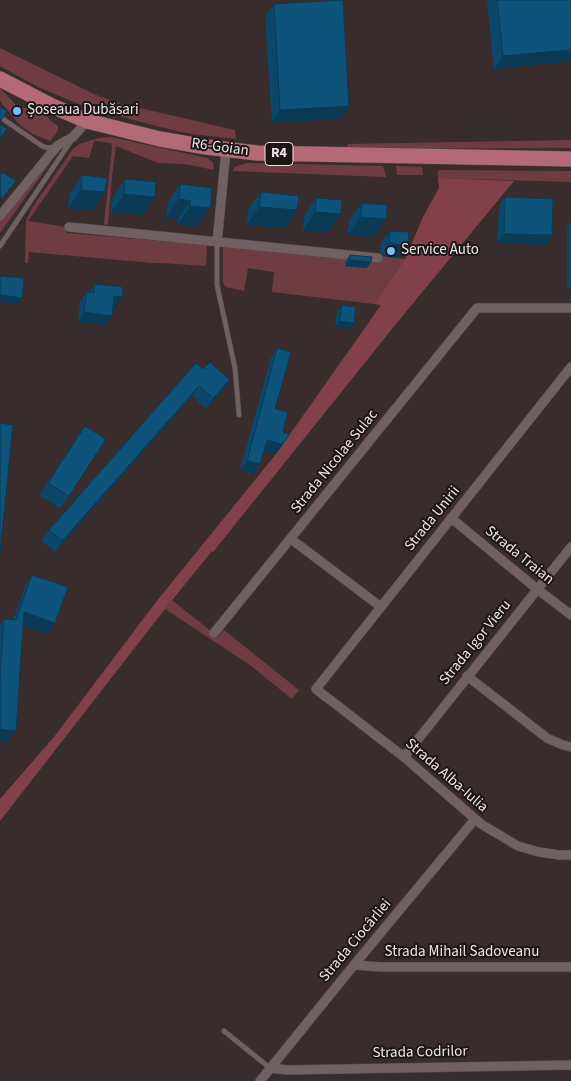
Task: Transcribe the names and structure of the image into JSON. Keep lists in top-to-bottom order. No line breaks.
{"streets":{"main road":["R6-Goian","R4"],"street":["Strada Nicolae Sulac","Strada Unirii","Strada Traian","Strada Igor Vieru","Strada Alba-Iulia","Strada Ciocârliei","Strada Mihail Sadoveanu","Strada Codrilor"]},"crossings":[["Strada Unirii","Strada Traian"],["Strada Unirii","Strada Alba-Iulia"],["Strada Traian","Strada Igor Vieru"],["Strada Igor Vieru","Strada Alba-Iulia"],["Strada Alba-Iulia","Strada Ciocârliei"],["Strada Ciocârliei","Strada Mihail Sadoveanu"],["Strada Ciocârliei","Strada Codrilor"]],"places":["Șoseaua Dubăsari","Service Auto"]}
